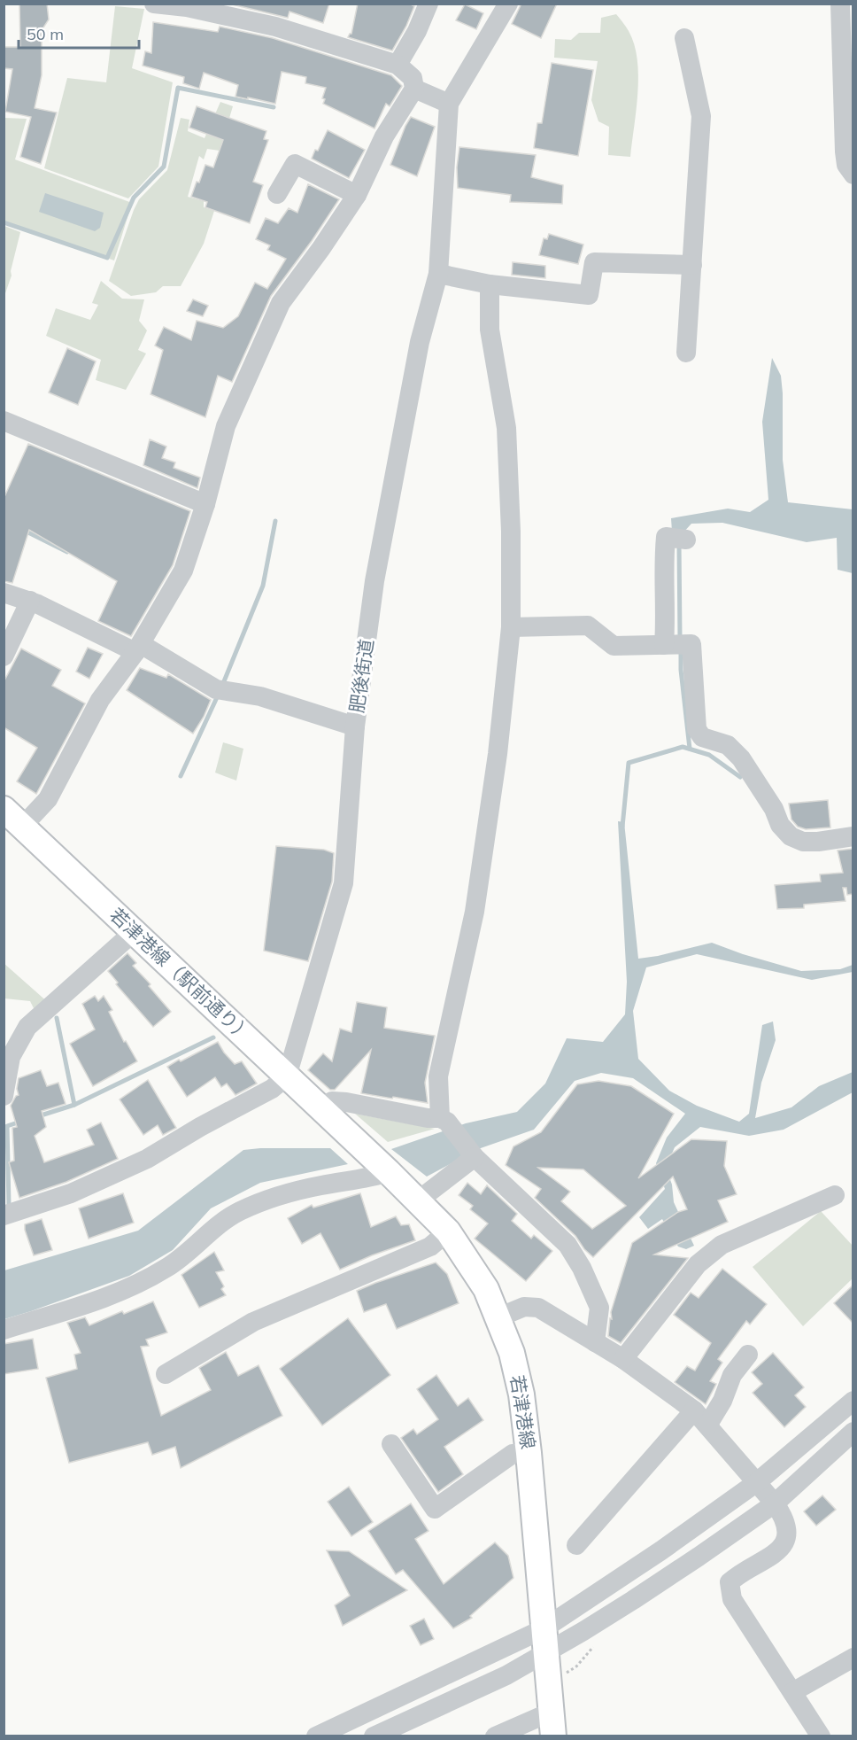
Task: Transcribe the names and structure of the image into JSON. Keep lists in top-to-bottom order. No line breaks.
{"streets":{"main road":["若津港線（駅前通り）","若津港線"],"street":["肥後街道"]},"crossings":[["肥後街道","若津港線（駅前通り）"],["若津港線（駅前通り）","若津港線"]],"scale_bar":"50 m"}
